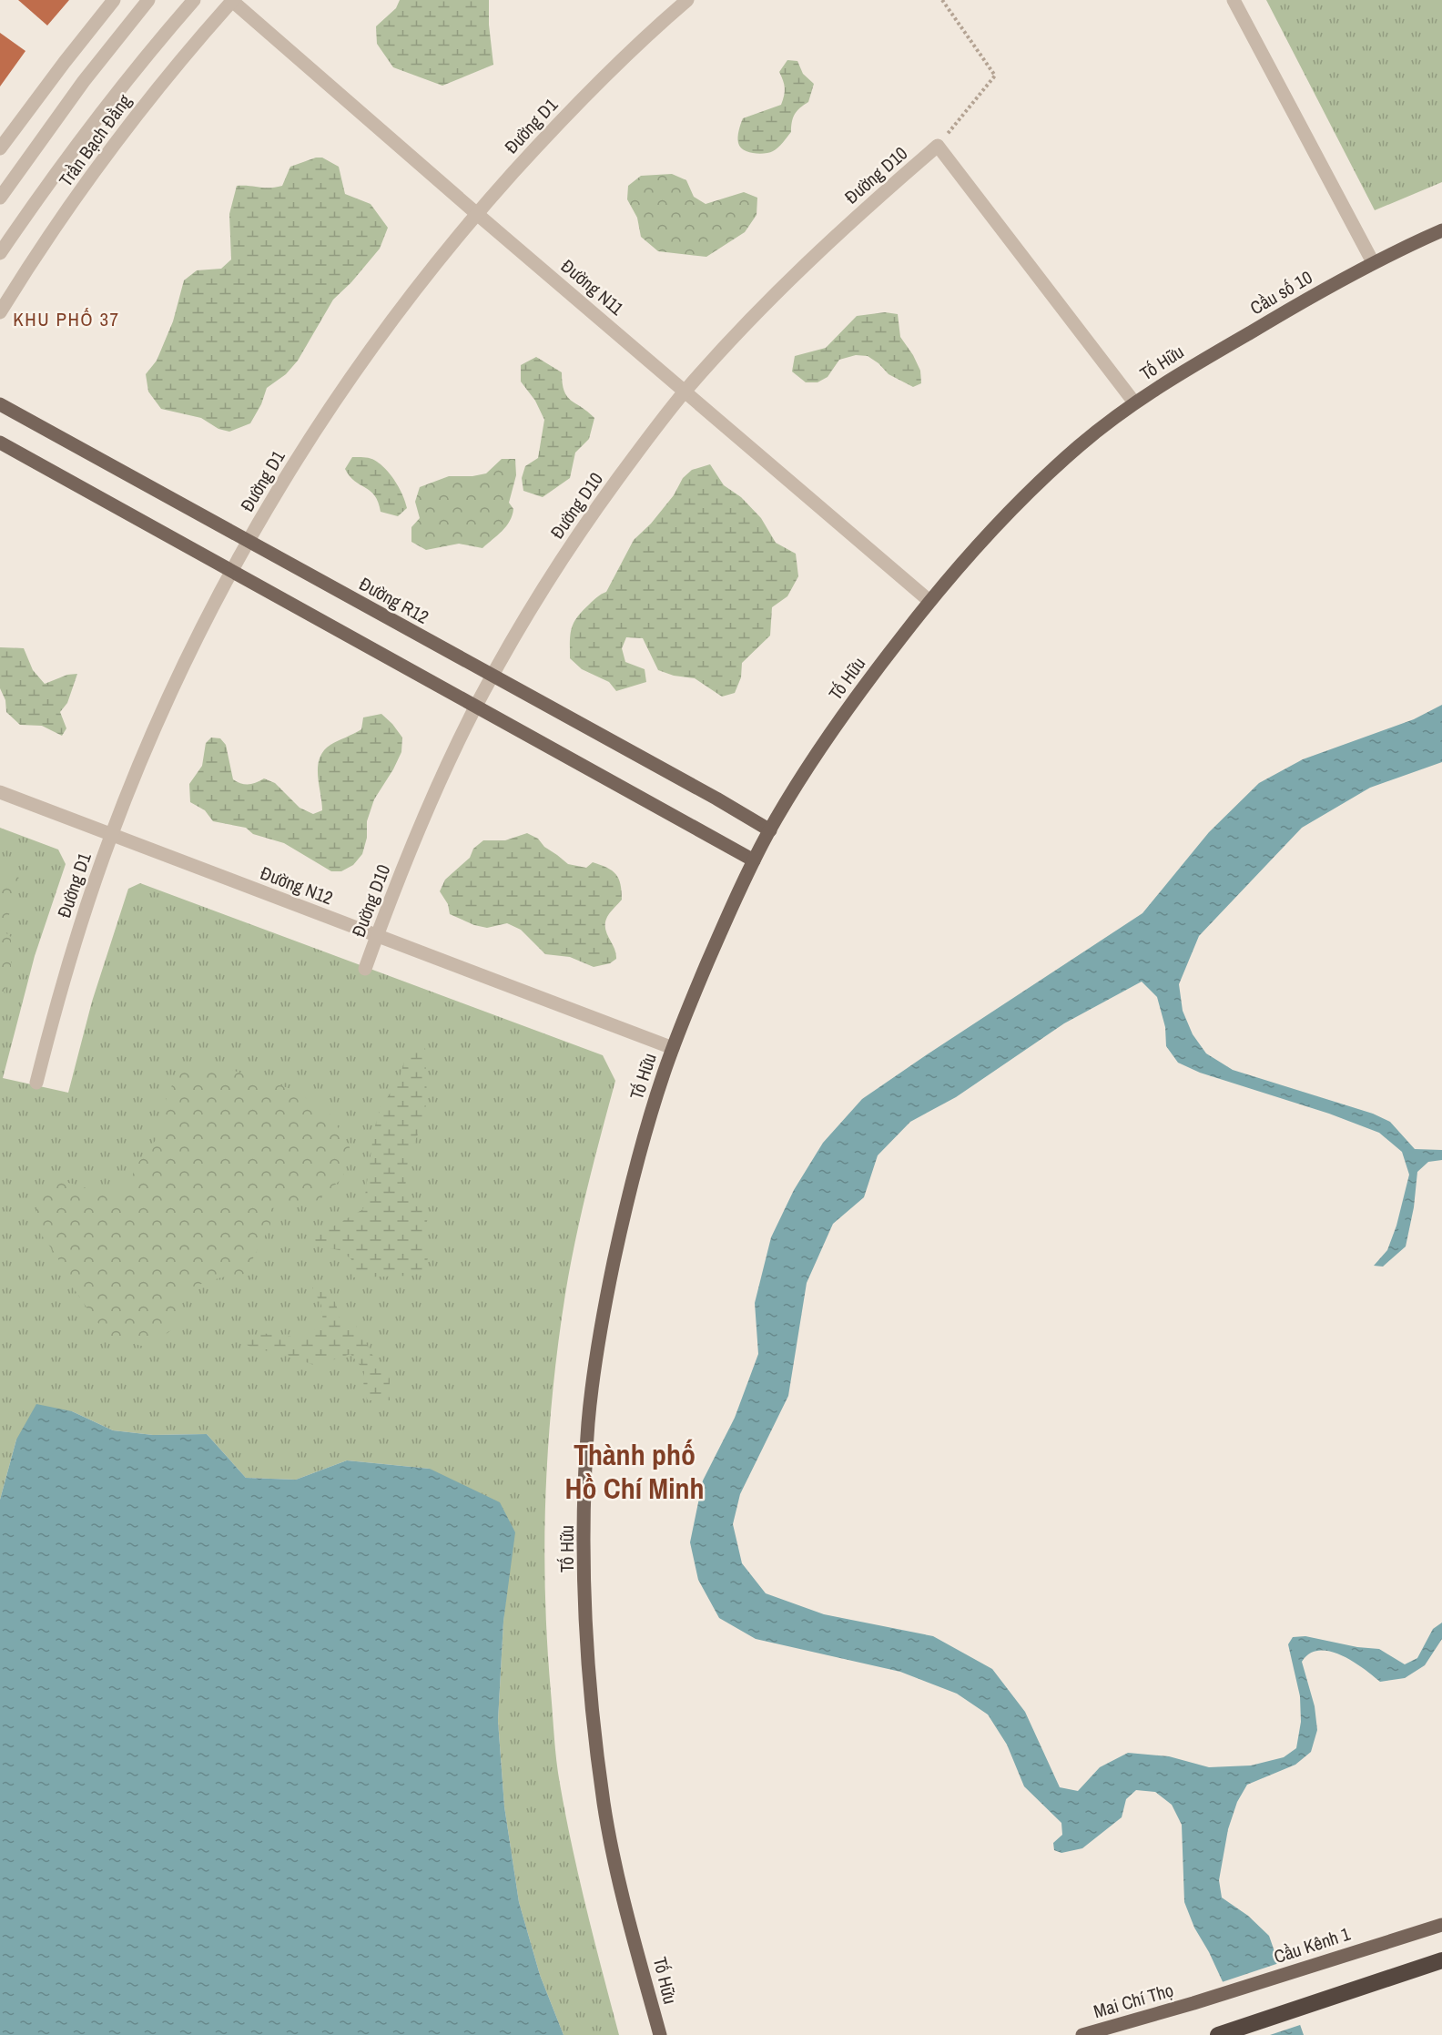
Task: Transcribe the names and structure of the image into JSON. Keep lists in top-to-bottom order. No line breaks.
{"streets":{"main road":["Cầu số 10","Tố Hữu","Đường R12","Cầu Kênh 1","Mai Chí Thọ"],"street":["Đường D1","Trần Bạch Đằng","Đường D10","Đường N11","Đường N12"]},"crossings":[["Đường D1","Đường N11"],["Đường D1","Đường R12"],["Đường D1","Đường N12"],["Trần Bạch Đằng","Đường N11"],["Đường D10","Đường N11"],["Đường D10","Đường R12"],["Đường D10","Đường N12"],["Đường N11","Tố Hữu"],["Cầu số 10","Tố Hữu"],["Tố Hữu","Đường R12"],["Tố Hữu","Đường N12"],["Cầu Kênh 1","Mai Chí Thọ"]],"districts":["KHU PHỐ 37","Thành phố Hồ Chí Minh"]}
